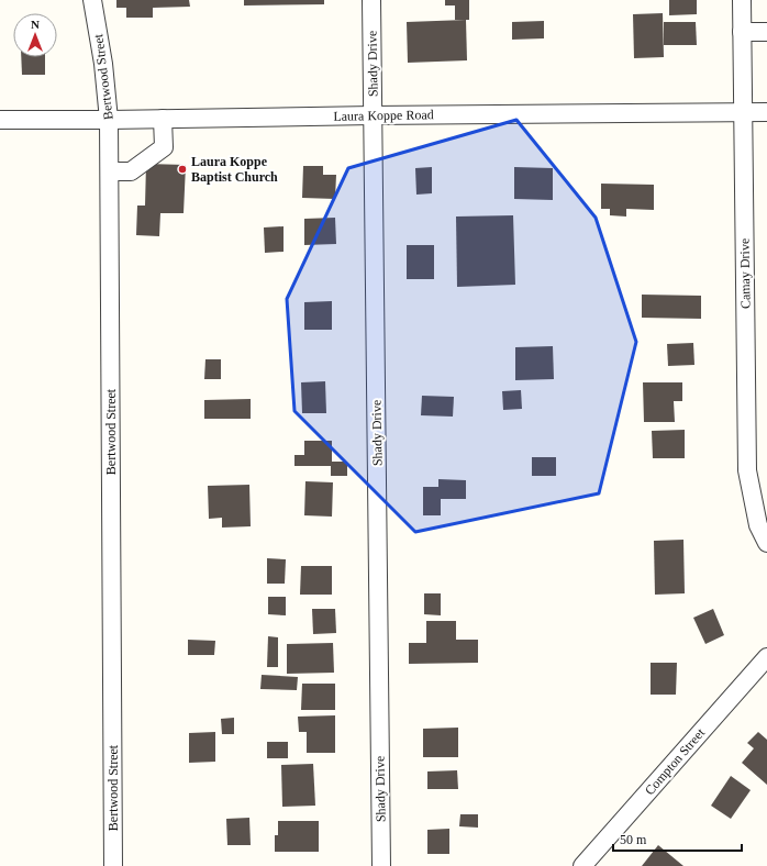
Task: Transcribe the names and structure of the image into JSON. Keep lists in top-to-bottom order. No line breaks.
{"streets":{"street":["Shady Drive","Bertwood Street","Laura Koppe Road","Camay Drive","Compton Street"]},"crossings":[["Shady Drive","Laura Koppe Road"],["Bertwood Street","Laura Koppe Road"],["Laura Koppe Road","Camay Drive"]],"places":["Laura Koppe Baptist Church"],"scale_bar":"50 m","north":"top"}
